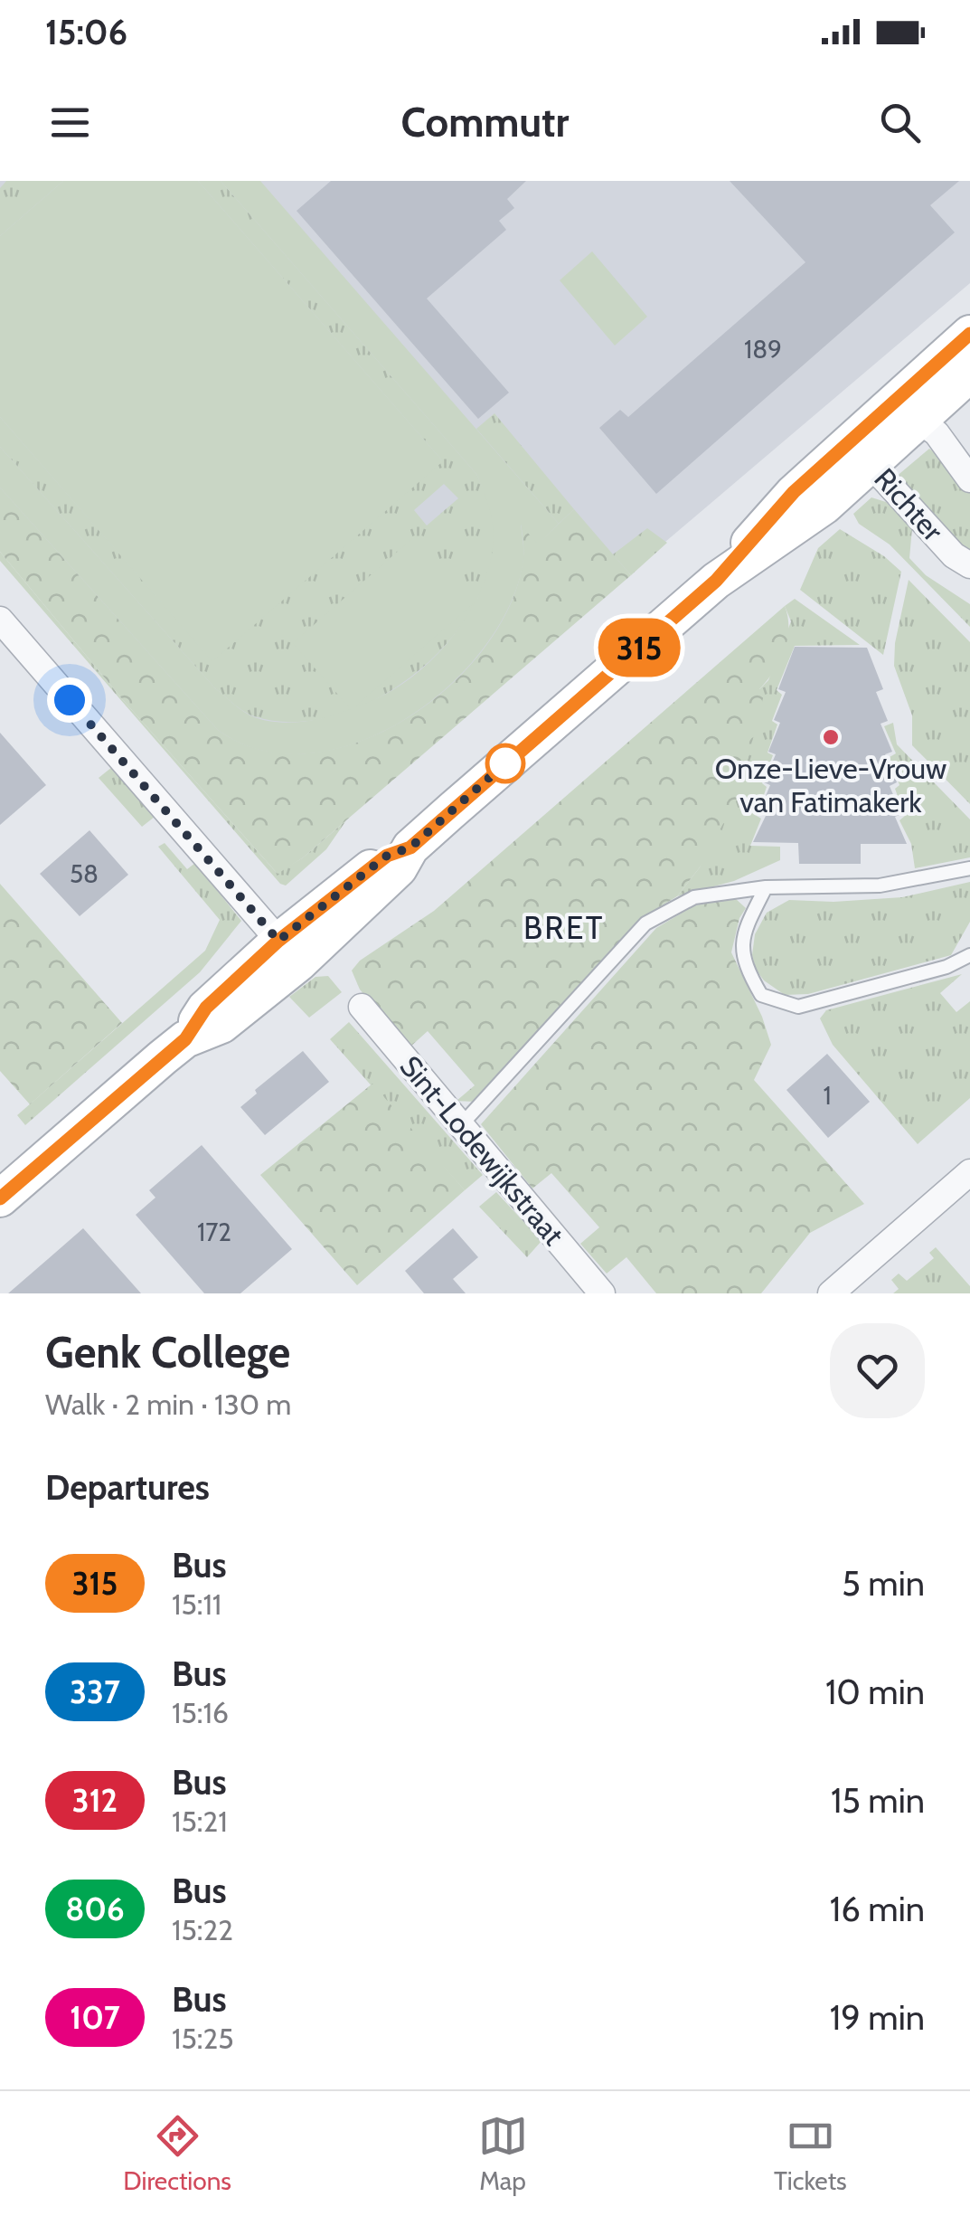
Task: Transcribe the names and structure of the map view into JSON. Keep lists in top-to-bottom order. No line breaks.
{"streets":{"street":["Richter","Sint-Lodewijkstraat"]},"districts":["BRET"],"places":["Onze-Lieve-Vrouw van Fatimakerk"],"lines":["bus line 315"],"house_numbers":["189","58","1","172"],"page":{"status":"15:06","header":"Commutr","on_map":"315","heading":[["Genk College","Walk · 2 min · 130 m"],"Departures"],"list":[{"mark":"315","name":"Bus","note":"15:11","value":"5 min"},{"mark":"337","name":"Bus","note":"15:16","value":"10 min"},{"mark":"312","name":"Bus","note":"15:21","value":"15 min"},{"mark":"806","name":"Bus","note":"15:22","value":"16 min"},{"mark":"107","name":"Bus","note":"15:25","value":"19 min"}],"tabs":["Directions","Map","Tickets"]}}
